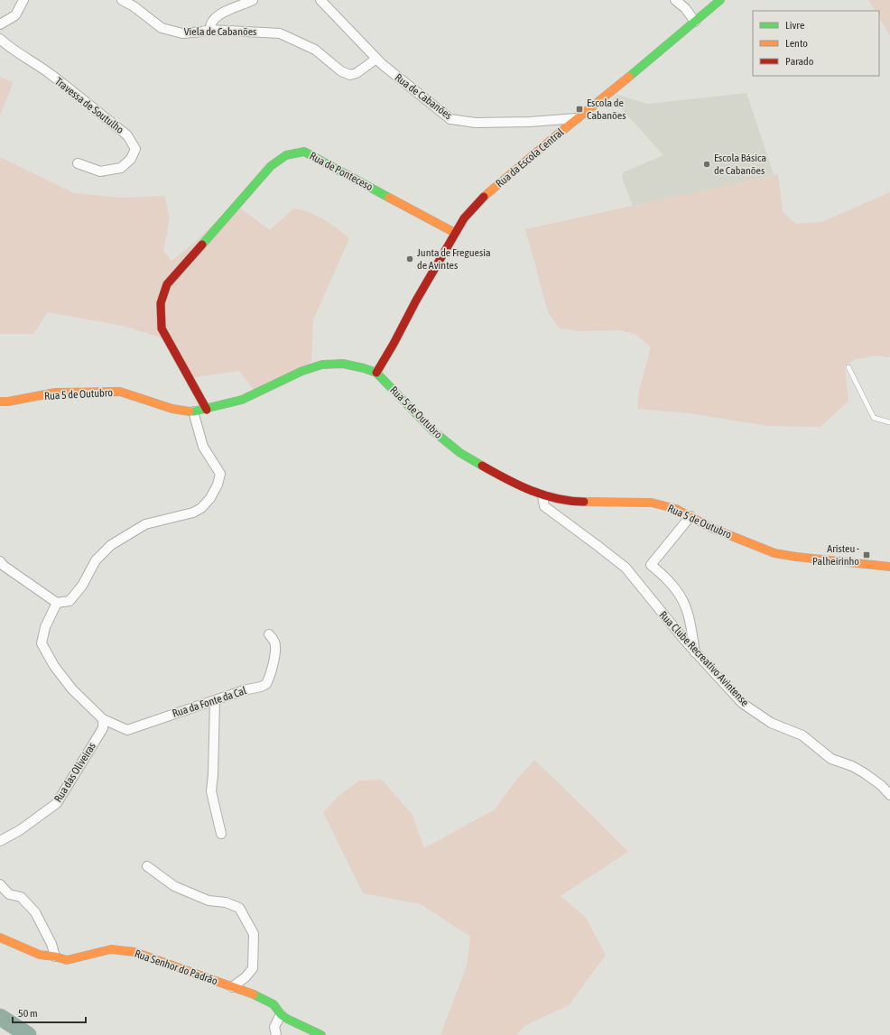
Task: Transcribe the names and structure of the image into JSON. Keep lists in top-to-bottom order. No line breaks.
{"streets":{"street":["Viela de Cabanões","Rua de Cabanões","Travessa de Soutulho","Rua da Escola Central","Rua de Ponteceso","Rua 5 de Outubro","Rua Clube Recreativo Avintense","Rua da Fonte da Cal","Rua das Oliveiras","Rua Senhor do Padrão"]},"crossings":[["Viela de Cabanões","Rua de Cabanões"],["Rua de Cabanões","Rua da Escola Central"],["Rua da Escola Central","Rua de Ponteceso"],["Rua da Escola Central","Rua 5 de Outubro"],["Rua de Ponteceso","Rua 5 de Outubro"],["Rua 5 de Outubro","Rua Clube Recreativo Avintense"],["Rua da Fonte da Cal","Rua das Oliveiras"]],"places":{"transit":["Escola de Cabanões","Aristeu - Palheirinho"],"other":["Escola Básica de Cabanões","Junta de Freguesia de Avintes"]},"legend":["Livre","Lento","Parado"],"scale_bar":"50 m"}
